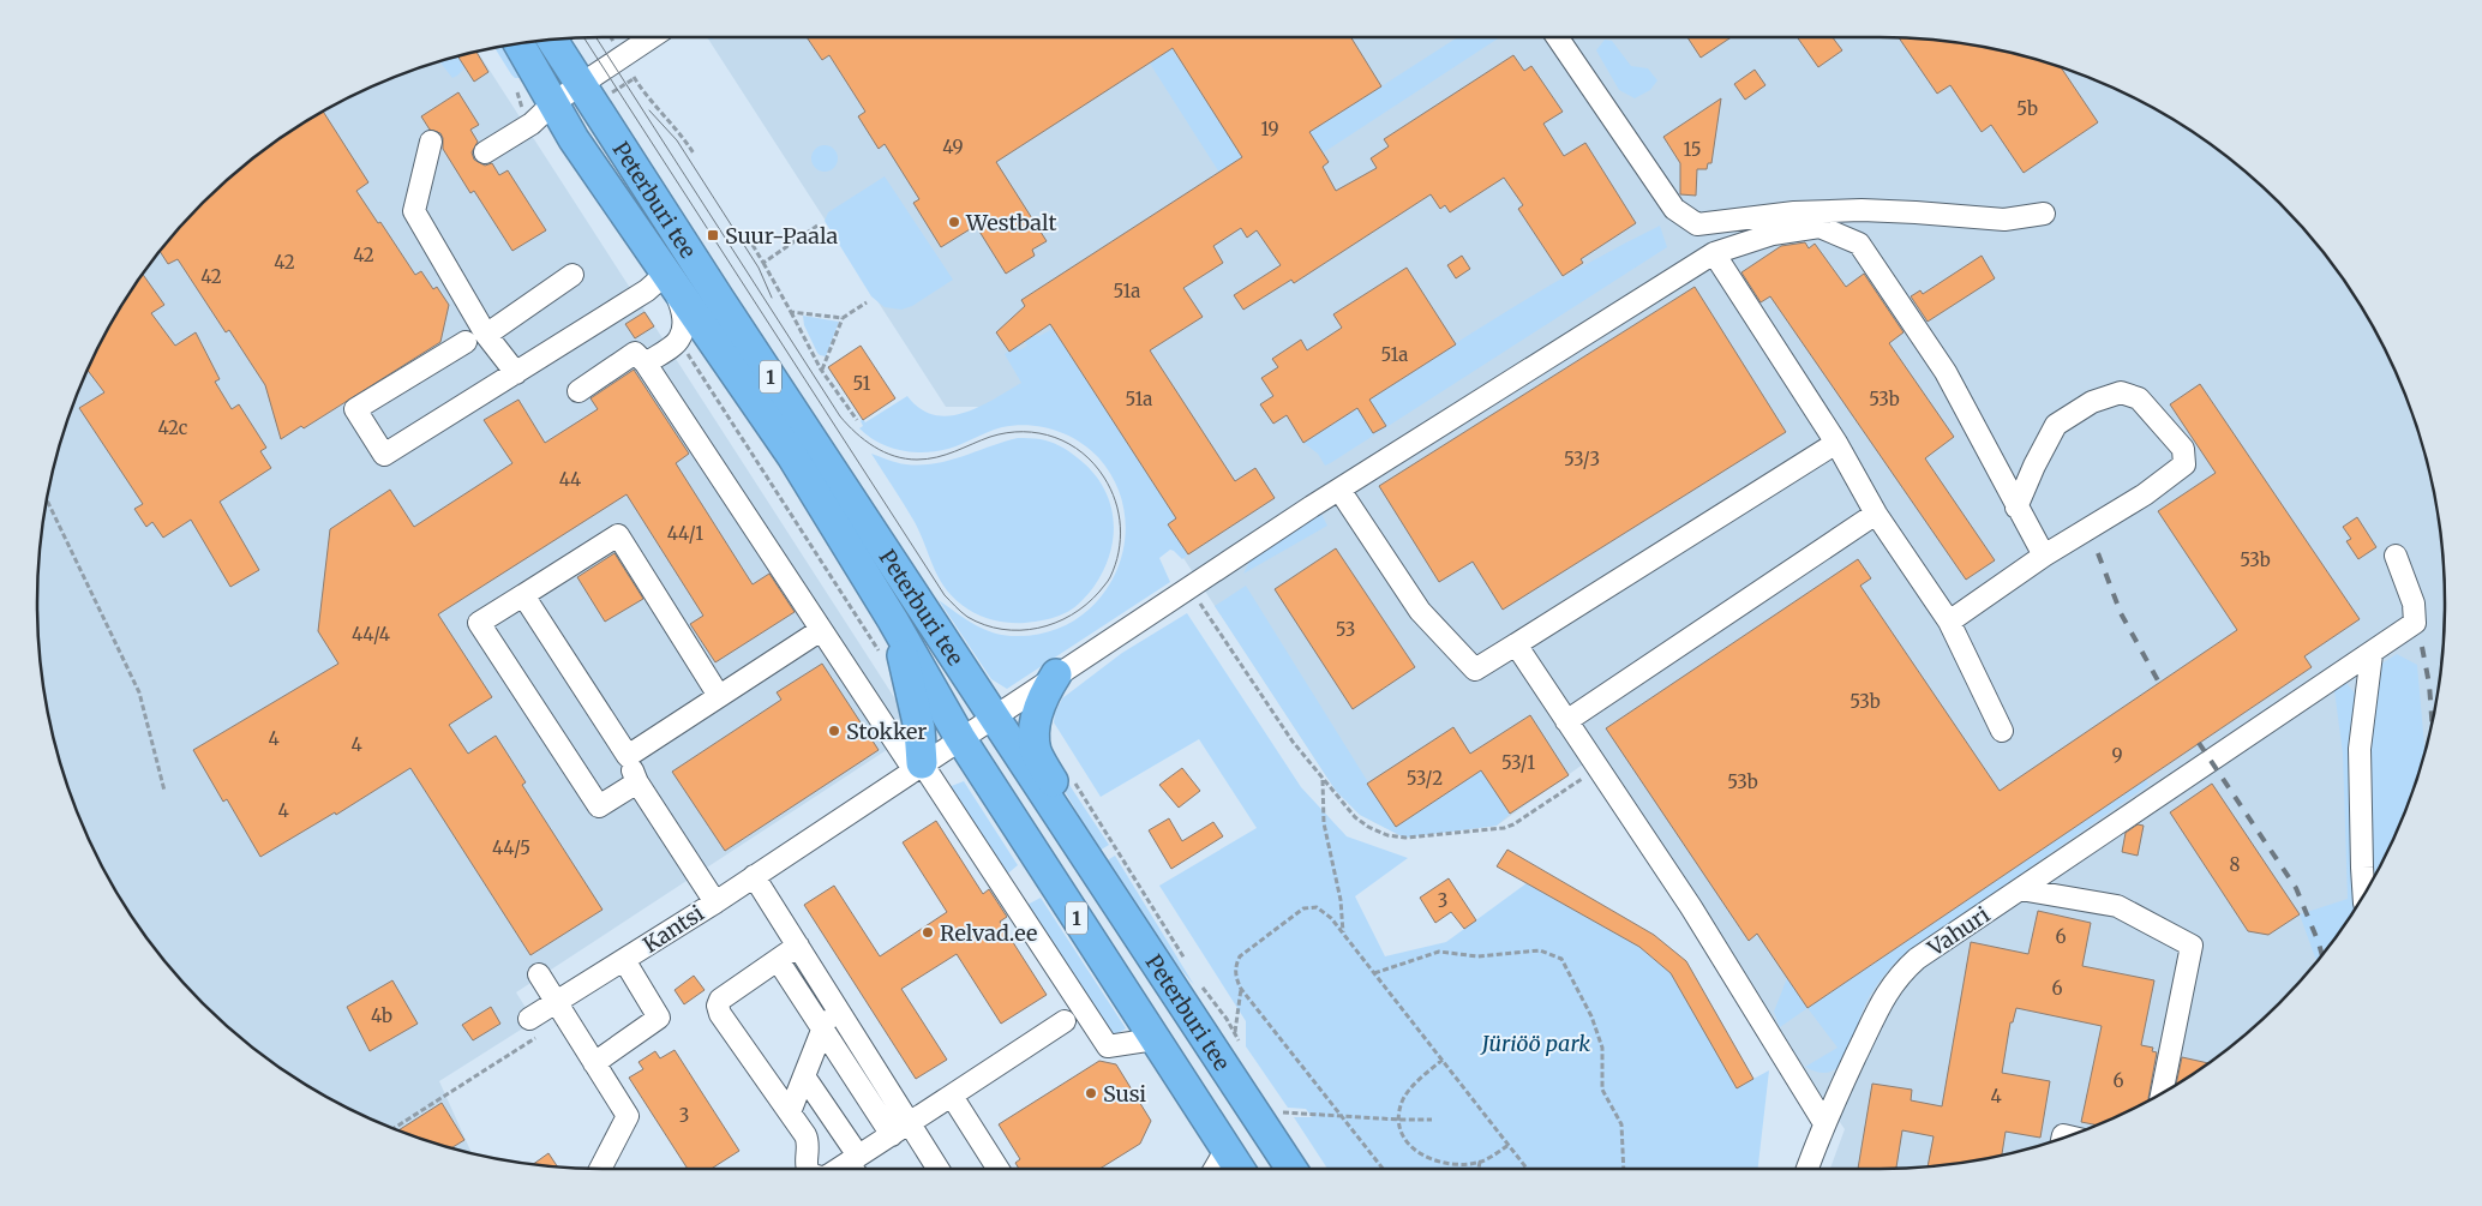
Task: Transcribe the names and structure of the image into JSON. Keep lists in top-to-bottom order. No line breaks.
{"streets":{"highway":["Peterburi tee","1"],"street":["Kantsi","Vahuri"]},"crossings":[["Peterburi tee","Kantsi"]],"parks":["Jüriöö park"],"places":{"other":["Westbalt","Stokker","Relvad.ee","Susi"],"transit":["Suur-Paala"]},"house_numbers":["5b","19","49","15","42","42","42","51a","51a","51","51a","53b","42c","53/3","44","44/1","53b","53","44/4","53b","4","4","9","53/1","53/2","53b","4","44/5","8","3","6","6","4b","6","4","3"]}
